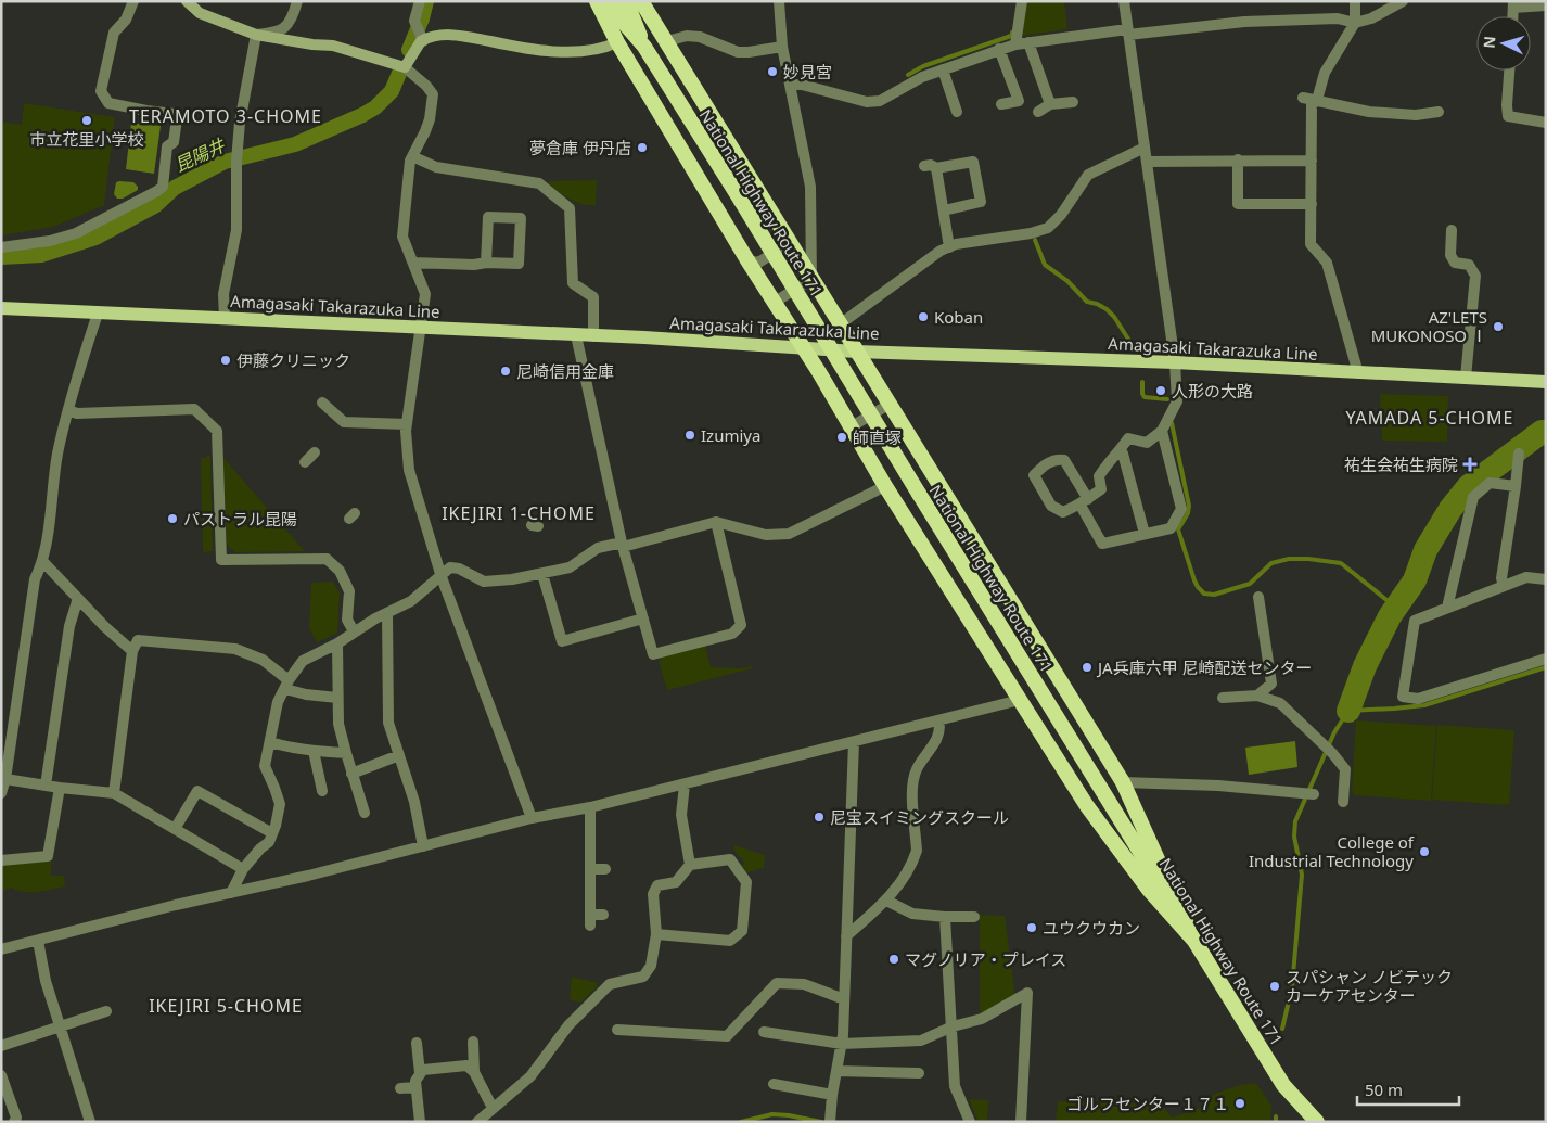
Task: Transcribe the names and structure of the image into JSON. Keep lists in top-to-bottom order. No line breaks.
{"streets":{"highway":["National Highway Route 171"],"main road":["Amagasaki Takarazuka Line"]},"districts":["TERAMOTO 3-CHOME","YAMADA 5-CHOME","IKEJIRI 1-CHOME","IKEJIRI 5-CHOME"],"water":["昆陽井"],"places":{"other":["妙見宮","市立花里小学校","夢倉庫 伊丹店","Koban","AZ'LETS MUKONOSO Ⅰ","伊藤クリニック","尼崎信用金庫","人形の大路","Izumiya","師直塚","パストラル昆陽","JA兵庫六甲 尼崎配送センター","尼宝スイミングスクール","College of Industrial Technology","ユウクウカン","マグノリア・プレイス","スパシャン ノビテック カーケアセンター","ゴルフセンター１７１"],"health":["祐生会祐生病院"]},"scale_bar":"50 m","north":"left"}
